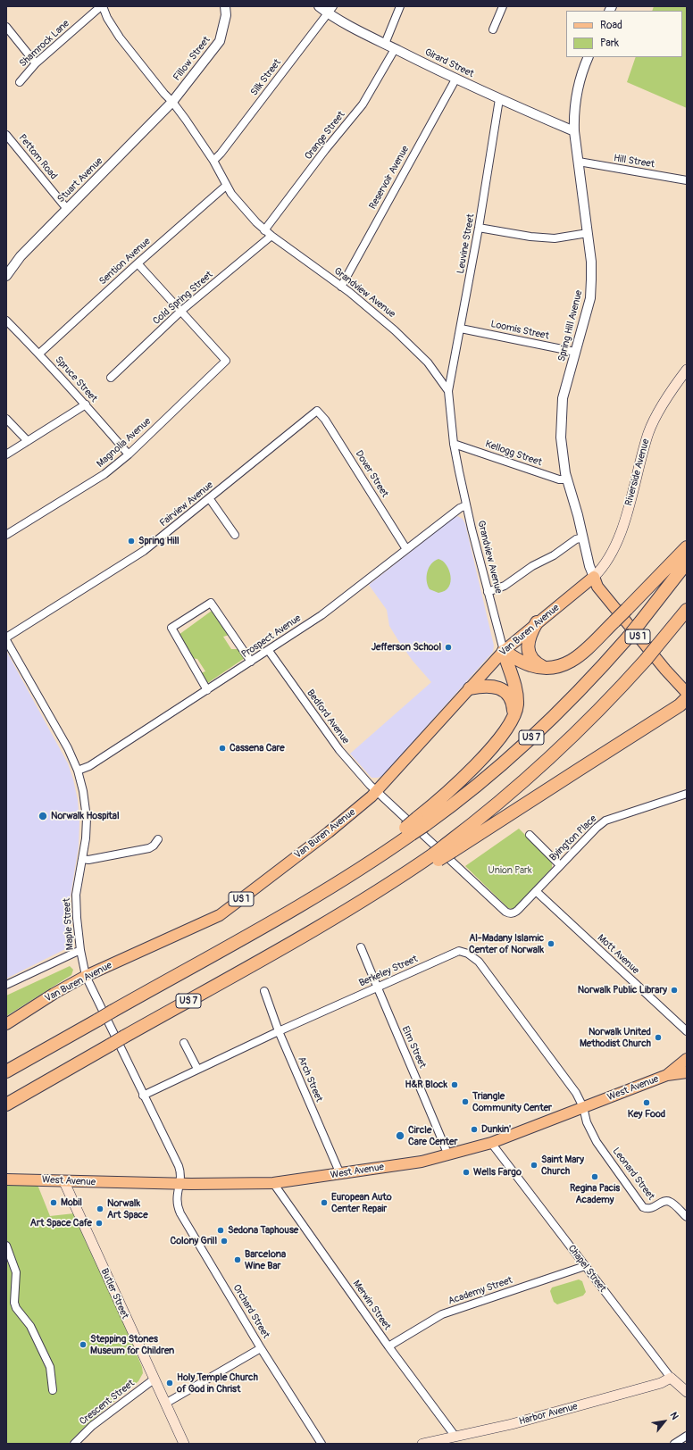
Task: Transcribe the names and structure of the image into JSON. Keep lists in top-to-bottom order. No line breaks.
{"streets":{"highway":["US 7"],"main road":["Riverside Avenue","Van Buren Avenue","US 1","West Avenue","Chapel Street","Butler Street","Harbor Avenue"],"street":["Shamrock Lane","Fillow Street","Girard Street","Silk Street","Orange Street","Pettom Road","Hill Street","Reservoir Avenue","Stuart Avenue","Leuvine Street","Sention Avenue","Grandview Avenue","Cold Spring Street","Spring Hill Avenue","Loomis Street","Spruce Street","Magnolia Avenue","Kellogg Street","Dover Street","Fairview Avenue","Prospect Avenue","Bedford Avenue","Byington Place","Maple Street","Mott Avenue","Berkeley Street","Elm Street","Arch Street","Leonard Street","Academy Street","Merwin Street","Orchard Street","Crescent Street"]},"crossings":[["Shamrock Lane","Grandview Avenue"],["Fillow Street","Stuart Avenue"],["Fillow Street","Grandview Avenue"],["Girard Street","Silk Street"],["Girard Street","Orange Street"],["Girard Street","Reservoir Avenue"],["Girard Street","Leuvine Street"],["Girard Street","Spring Hill Avenue"],["Silk Street","Grandview Avenue"],["Orange Street","Grandview Avenue"],["Pettom Road","Stuart Avenue"],["Hill Street","Spring Hill Avenue"],["Reservoir Avenue","Grandview Avenue"],["Stuart Avenue","Grandview Avenue"],["Leuvine Street","Grandview Avenue"],["Leuvine Street","Loomis Street"],["Sention Avenue","Grandview Avenue"],["Sention Avenue","Spruce Street"],["Grandview Avenue","Cold Spring Street"],["Grandview Avenue","Kellogg Street"],["Grandview Avenue","Van Buren Avenue"],["Grandview Avenue","Prospect Avenue"],["Cold Spring Street","Magnolia Avenue"],["Spring Hill Avenue","Loomis Street"],["Spring Hill Avenue","Kellogg Street"],["Spring Hill Avenue","Riverside Avenue"],["Spring Hill Avenue","Van Buren Avenue"],["Spring Hill Avenue","US 1"],["Spruce Street","Magnolia Avenue"],["Riverside Avenue","Van Buren Avenue"],["Riverside Avenue","US 1"],["Dover Street","Fairview Avenue"],["Dover Street","Prospect Avenue"],["Fairview Avenue","Maple Street"],["Van Buren Avenue","US 1"],["Van Buren Avenue","Bedford Avenue"],["Van Buren Avenue","Maple Street"],["Prospect Avenue","Bedford Avenue"],["Prospect Avenue","Maple Street"],["Bedford Avenue","Byington Place"],["Byington Place","Mott Avenue"],["Maple Street","Berkeley Street"],["Maple Street","West Avenue"],["Maple Street","Orchard Street"],["Berkeley Street","Elm Street"],["Berkeley Street","Arch Street"],["Berkeley Street","West Avenue"],["Berkeley Street","Leonard Street"],["Elm Street","West Avenue"],["Arch Street","West Avenue"],["West Avenue","Leonard Street"],["West Avenue","Chapel Street"],["West Avenue","Butler Street"],["West Avenue","Merwin Street"],["West Avenue","Orchard Street"],["Chapel Street","Academy Street"],["Chapel Street","Harbor Avenue"],["Academy Street","Merwin Street"],["Butler Street","Crescent Street"],["Merwin Street","Harbor Avenue"]],"parks":["Union Park"],"places":["Spring Hill","Jefferson School","Cassena Care","Norwalk Hospital","Al-Madany Islamic Center of Norwalk","Norwalk Public Library","Norwalk United Methodist Church","H&R Block","Triangle Community Center","Key Food","Dunkin'","Circle Care Center","Saint Mary Church","Wells Fargo","Regina Pacis Academy","Mobil","European Auto Center Repair","Norwalk Art Space","Art Space Cafe","Sedona Taphouse","Colony Grill","Barcelona Wine Bar","Stepping Stones Museum for Children","Holy Temple Church of God in Christ"],"legend":["Road","Park"],"north":"top right"}
